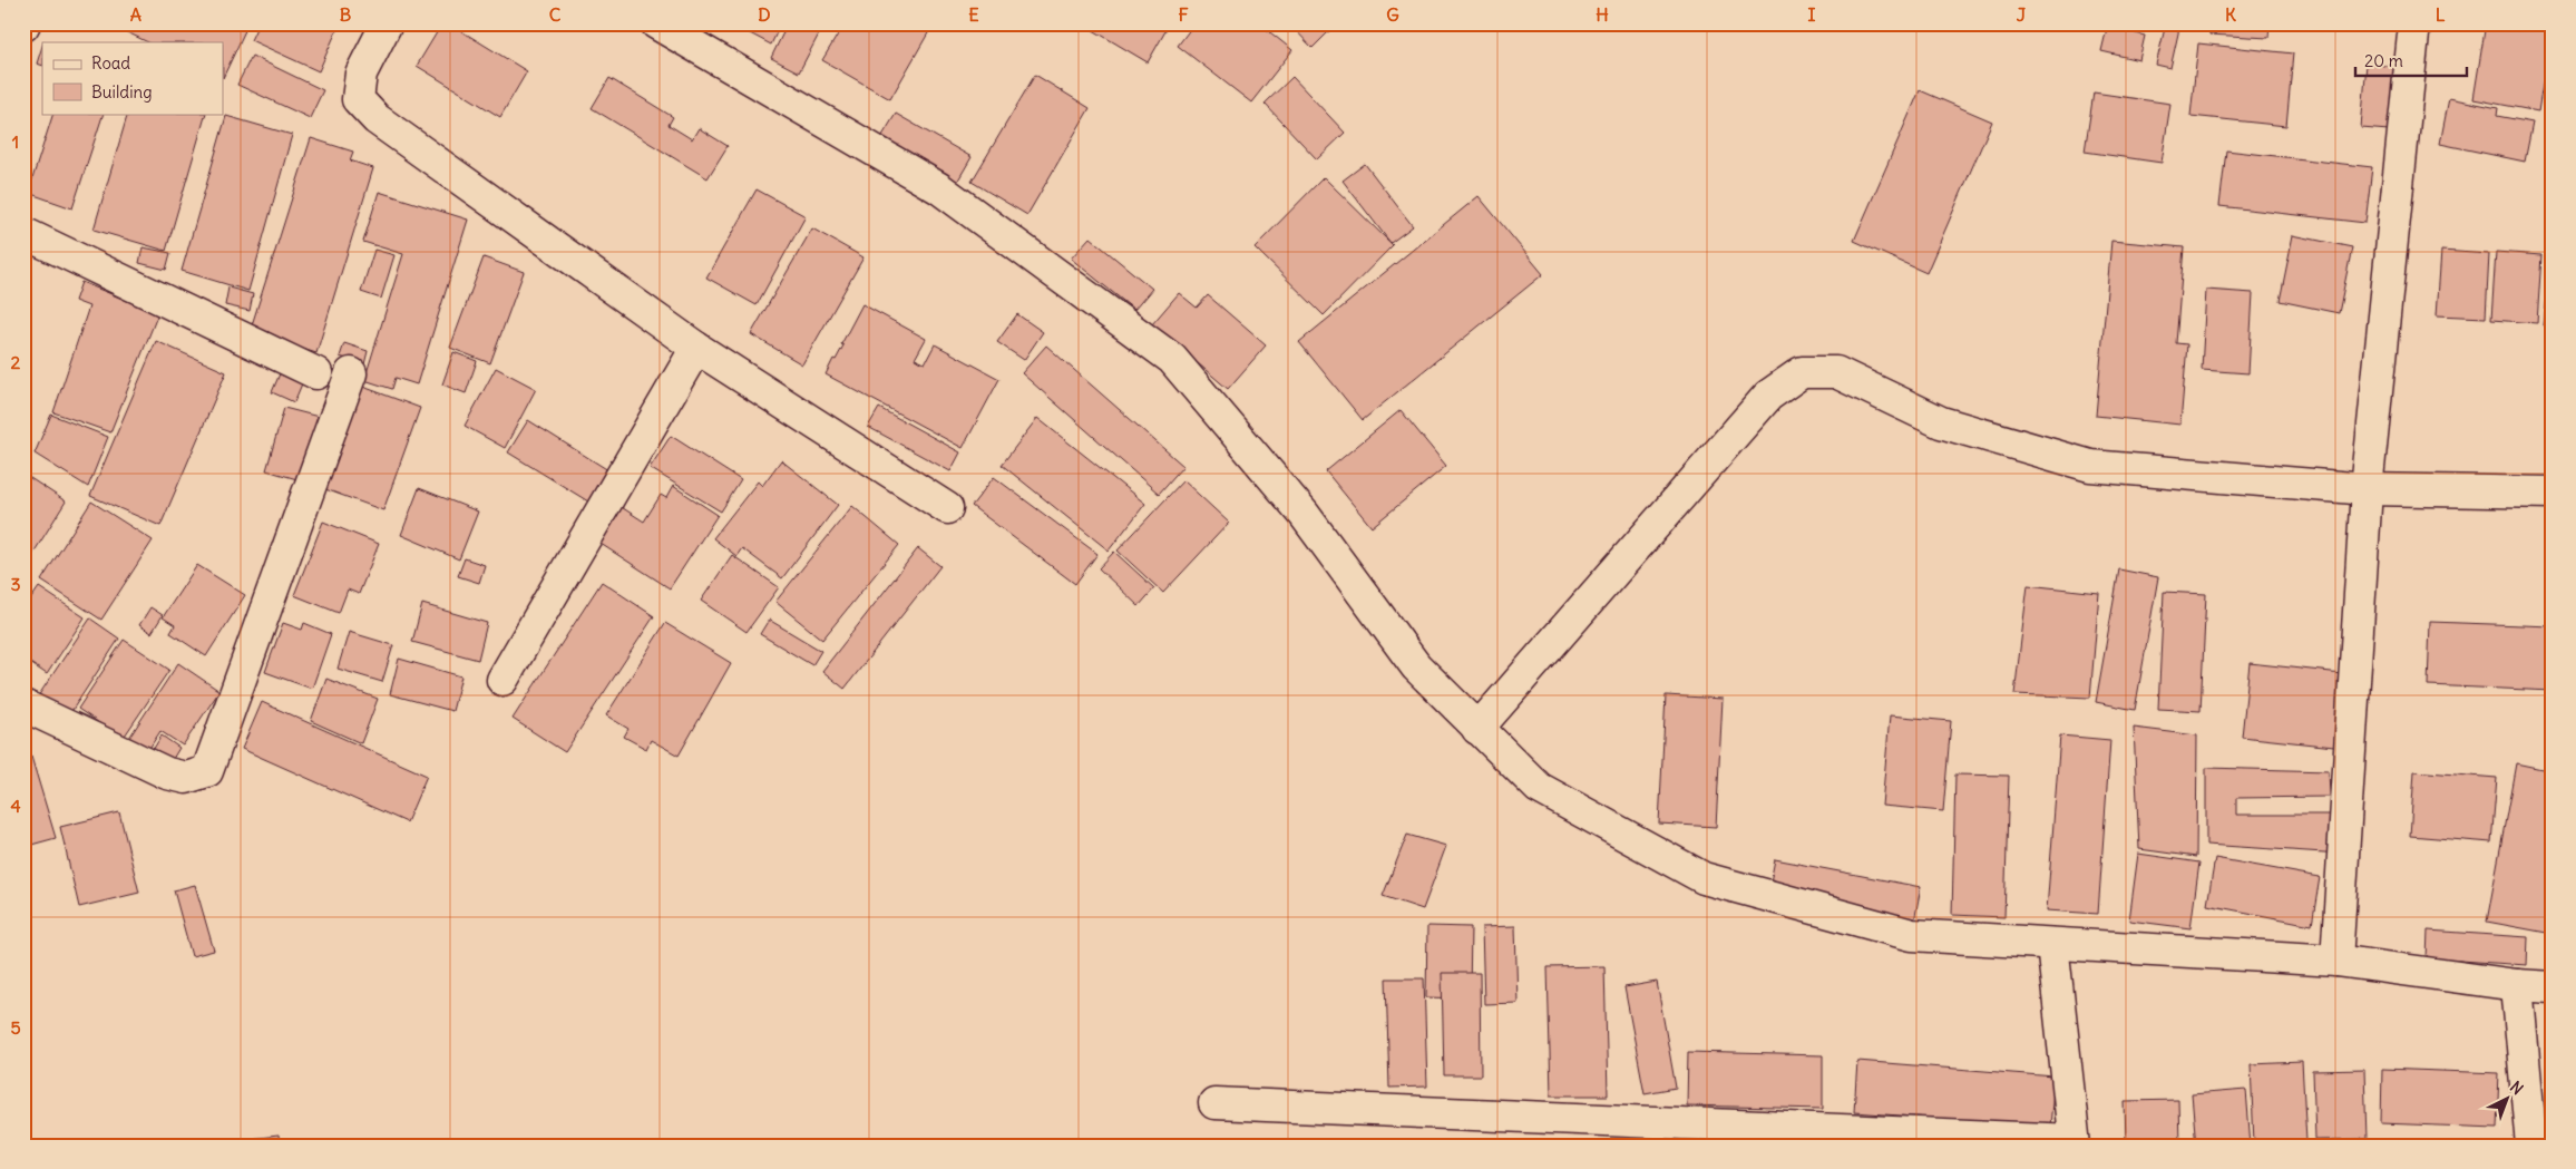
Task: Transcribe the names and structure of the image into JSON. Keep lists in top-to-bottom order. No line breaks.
{"legend":["Road","Building"],"scale_bar":"20 m","north":"top right","grid":{"columns":["A","B","C","D","E","F","G","H","I","J","K","L"],"rows":["1","2","3","4","5"]}}
